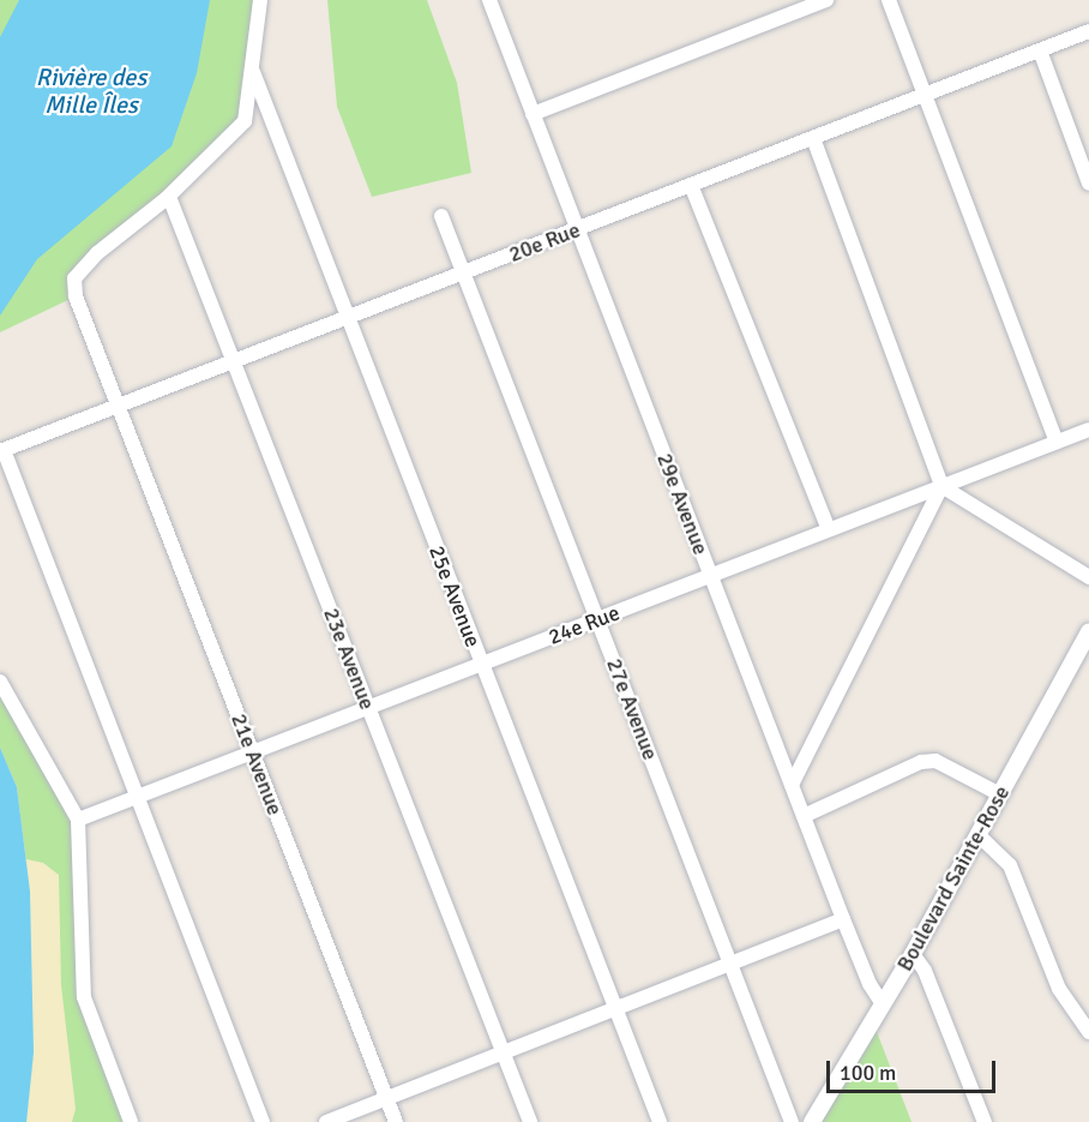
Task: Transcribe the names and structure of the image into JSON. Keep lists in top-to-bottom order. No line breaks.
{"streets":{"street":["20e Rue","29e Avenue","25e Avenue","24e Rue","23e Avenue","27e Avenue","21e Avenue","Boulevard Sainte-Rose"]},"crossings":[["20e Rue","29e Avenue"],["20e Rue","25e Avenue"],["20e Rue","23e Avenue"],["20e Rue","27e Avenue"],["20e Rue","21e Avenue"],["29e Avenue","24e Rue"],["29e Avenue","Boulevard Sainte-Rose"],["25e Avenue","24e Rue"],["24e Rue","23e Avenue"],["24e Rue","27e Avenue"],["24e Rue","21e Avenue"],["23e Avenue","21e Avenue"]],"water":["Rivière des Mille Îles"],"scale_bar":"100 m"}
